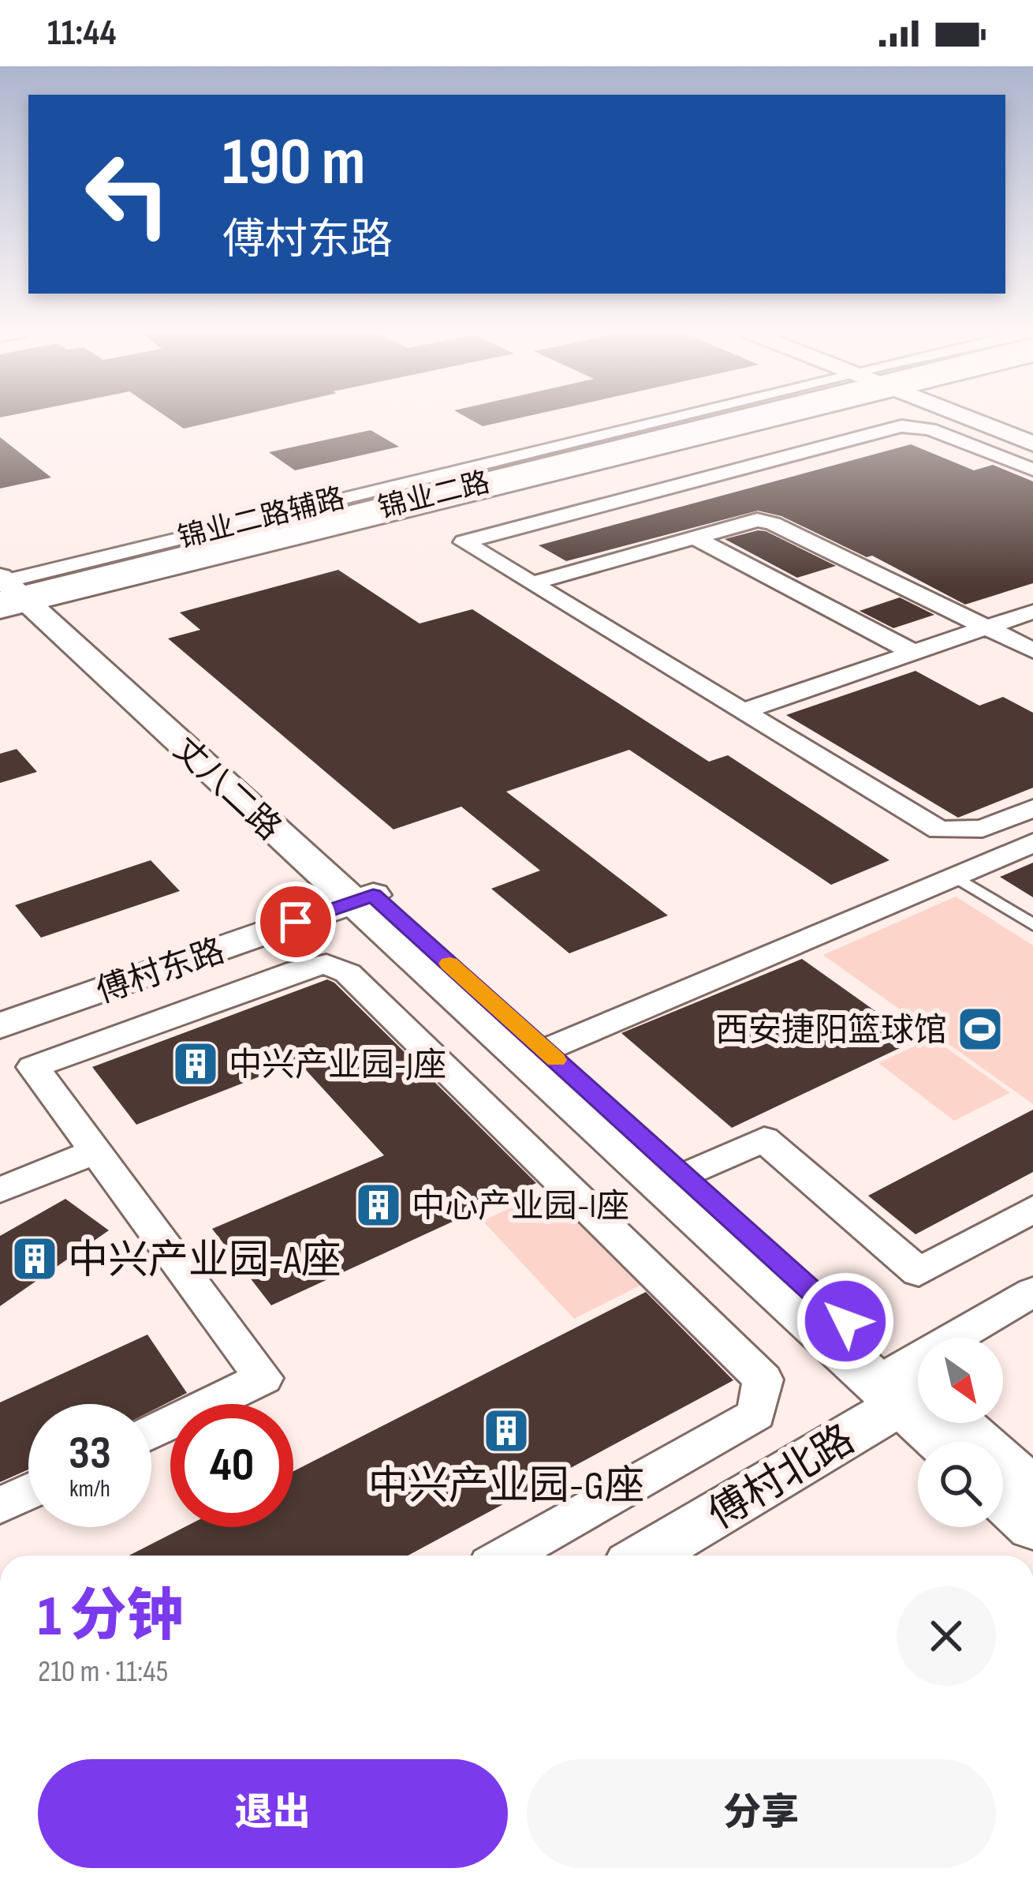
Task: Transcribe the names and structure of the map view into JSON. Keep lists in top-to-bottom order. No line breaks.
{"streets":{"main road":["锦业二路"],"street":["锦业二路辅路","丈八二路","傅村东路","傅村北路"]},"crossings":[["锦业二路","锦业二路辅路"],["锦业二路","丈八二路"],["锦业二路辅路","丈八二路"],["丈八二路","傅村东路"]],"places":{"sports":["西安捷阳篮球馆"],"building":["中兴产业园-J座","中心产业园-I座","中兴产业园-A座","中兴产业园-G座"]},"north":"bottom right","page":{"status":"11:44","turn":["190 m","傅村东路"],"speed":"33 km/h","limit":"40","heading":["1 分钟","210 m · 11:45"],"buttons":["退出","分享"]}}
